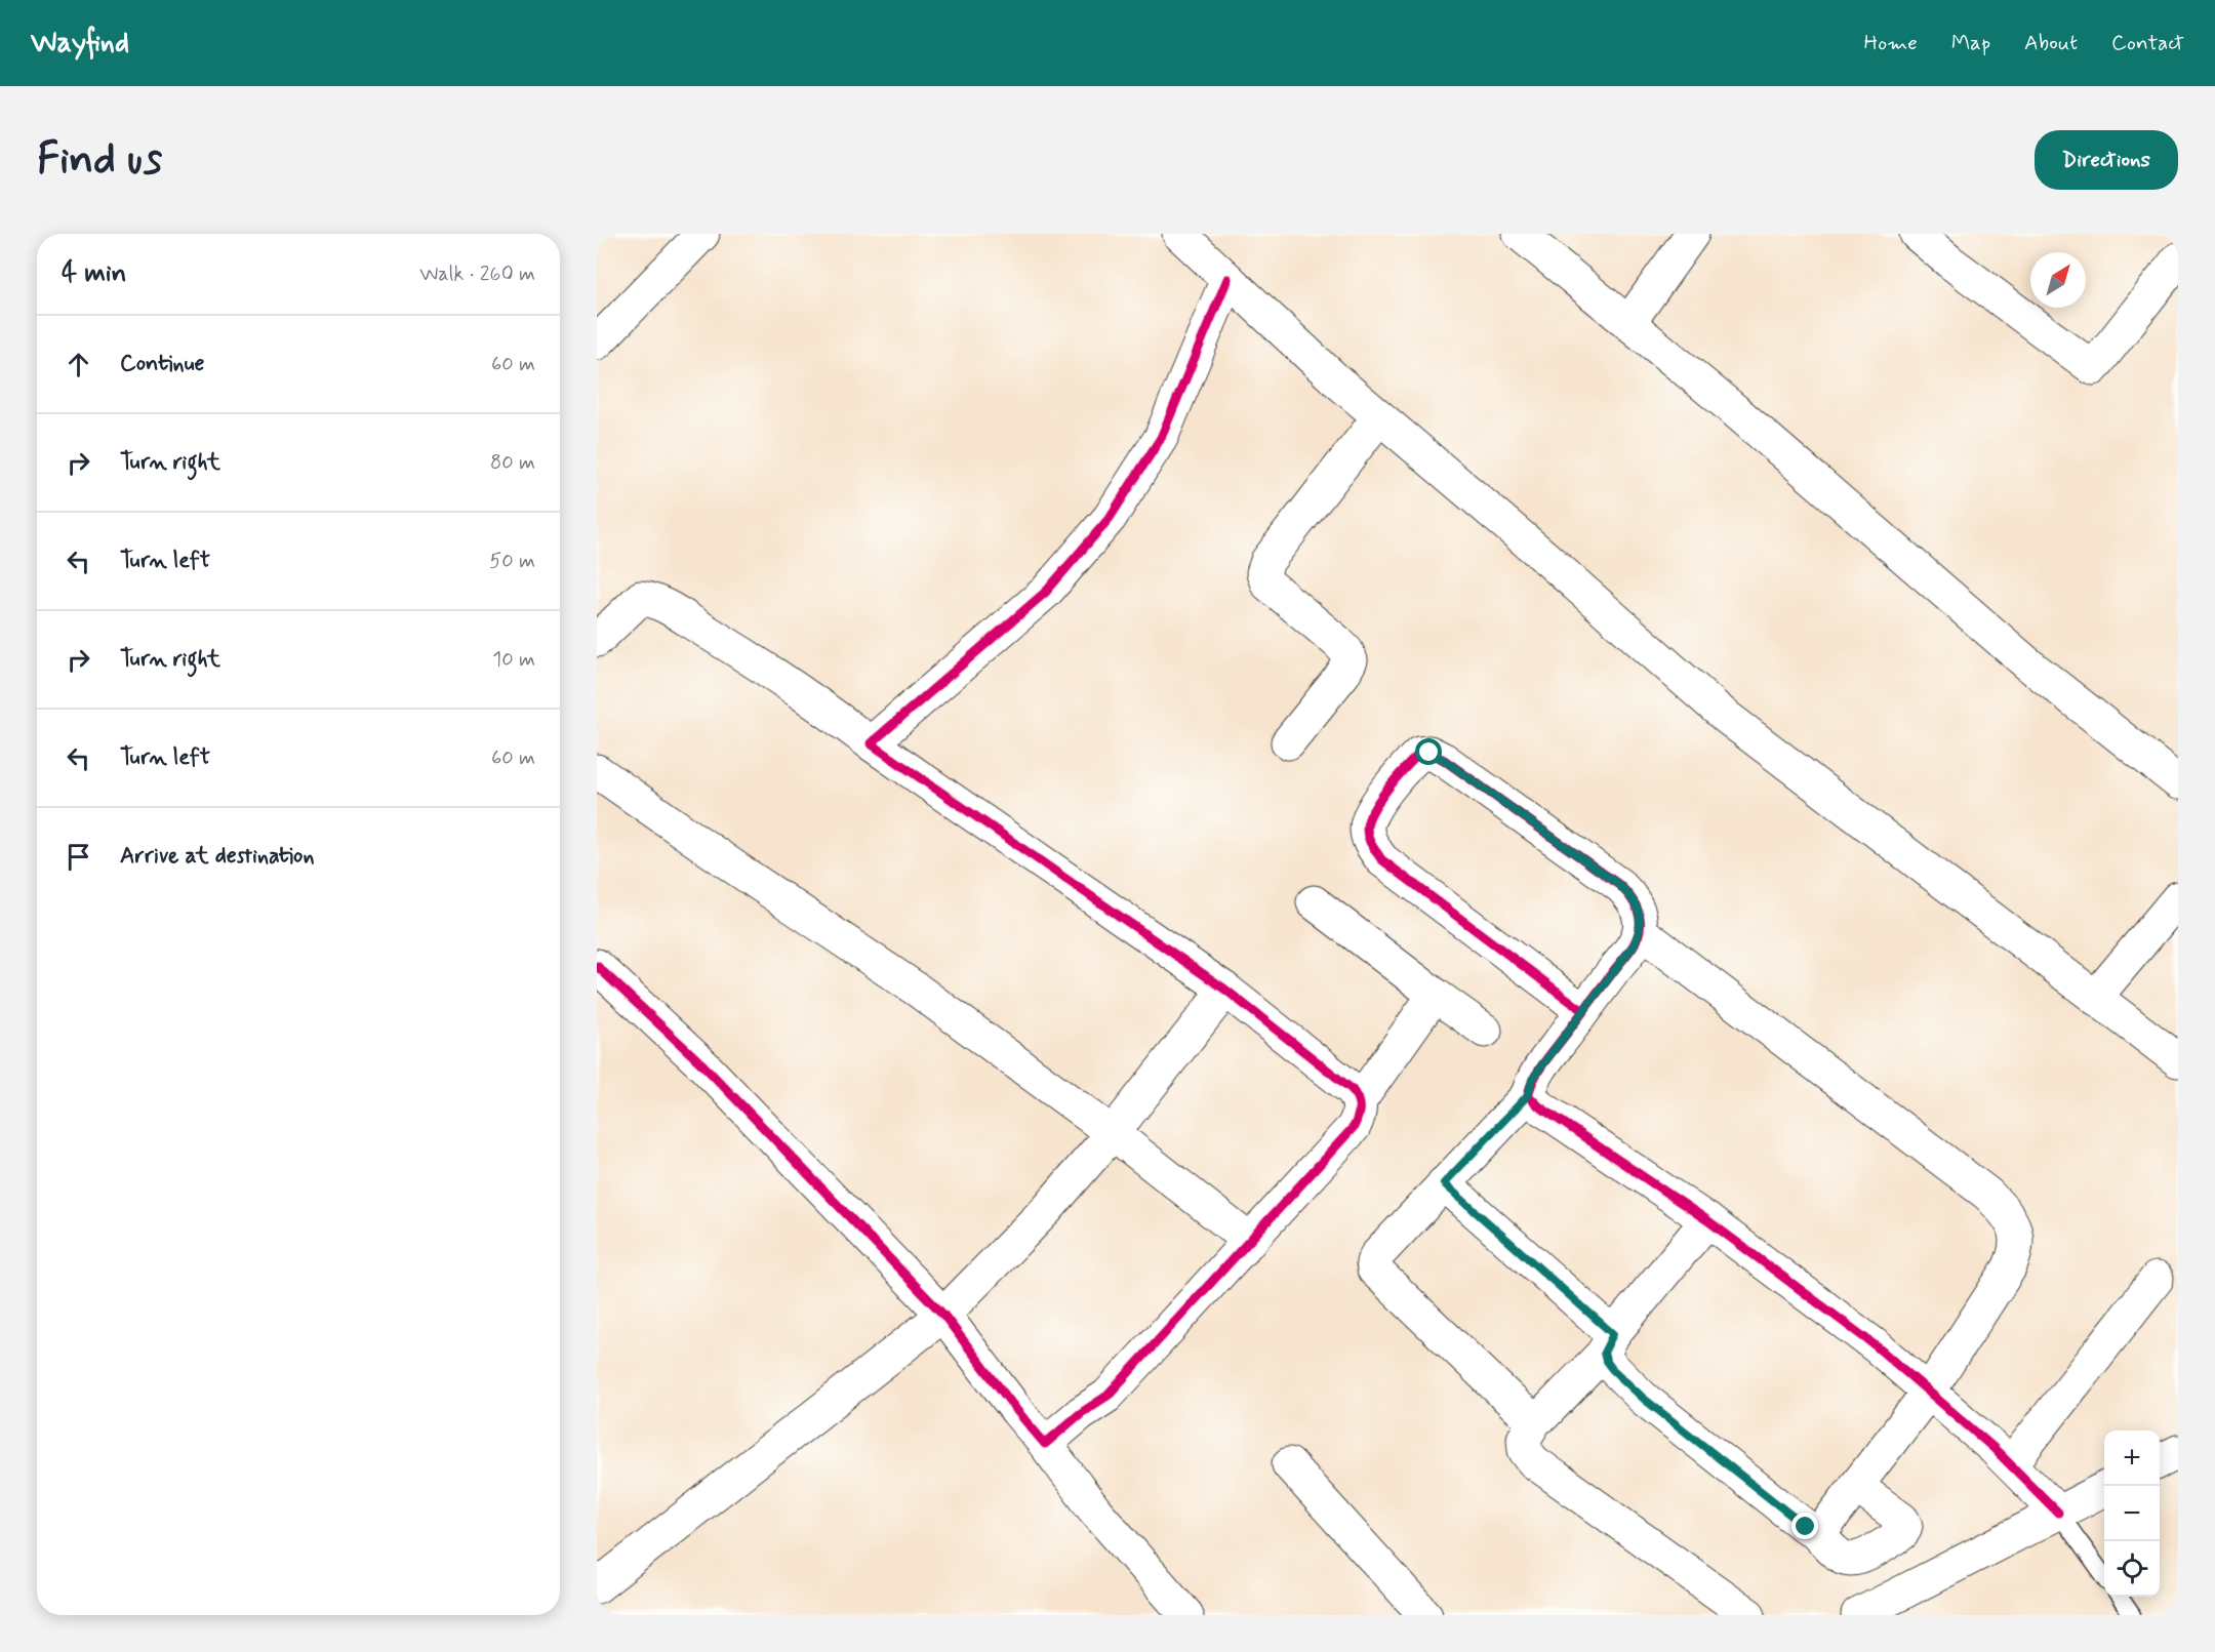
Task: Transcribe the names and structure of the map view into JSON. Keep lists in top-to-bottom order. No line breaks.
{"north":"top right","page":{"header":"Wayfind","nav":["Home","Map","About","Contact"],"buttons":"Directions","title":"Find us","heading":["4 min","Walk · 260 m"],"list":[["Continue","60 m"],["Turn right","80 m"],["Turn left","50 m"],["Turn right","10 m"],["Turn left","60 m"],"Arrive at destination"],"map_buttons":["+","−"]}}
